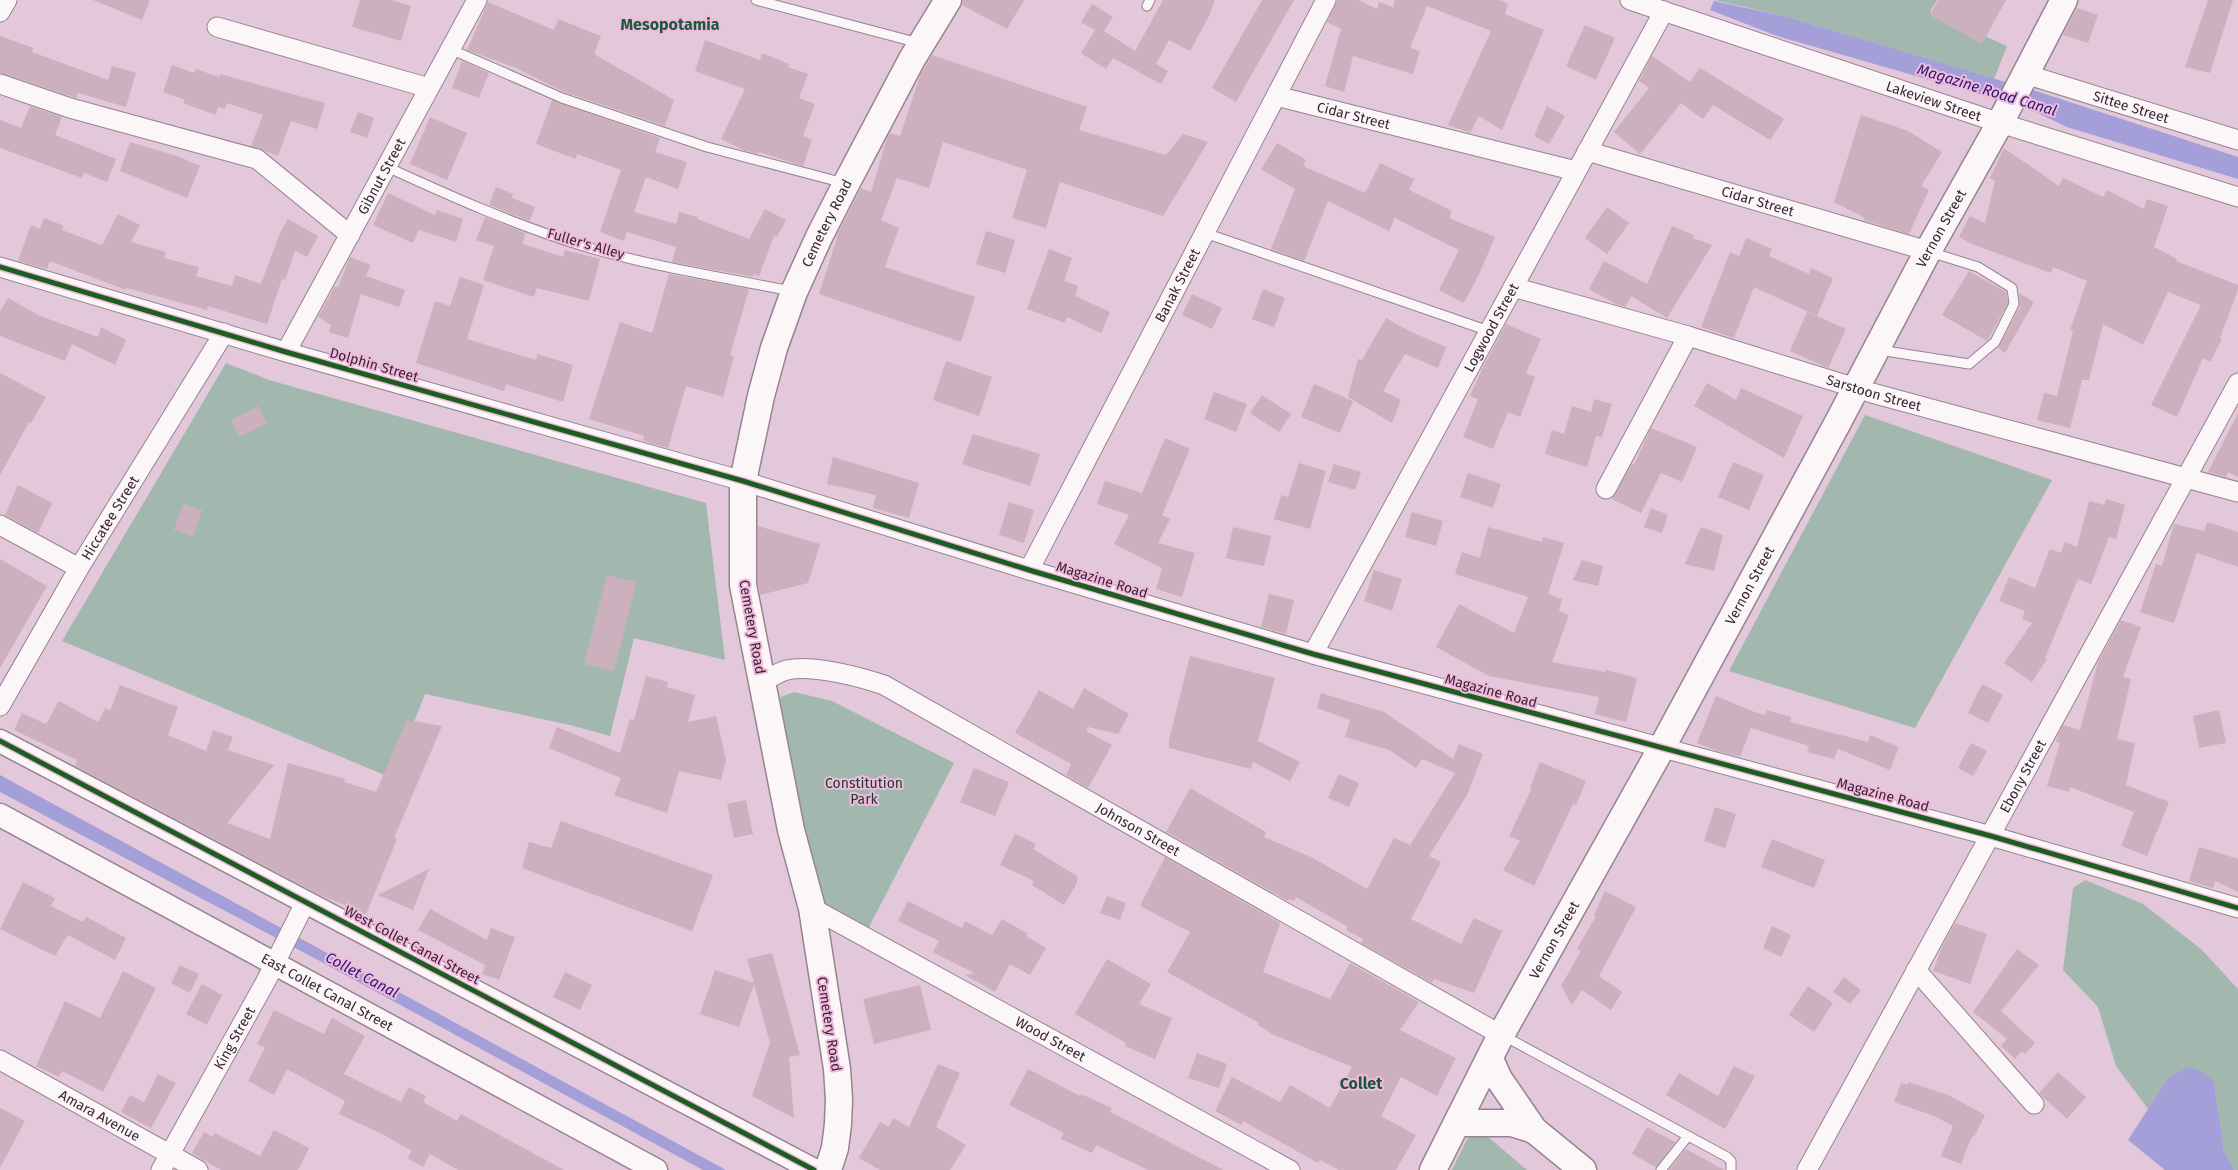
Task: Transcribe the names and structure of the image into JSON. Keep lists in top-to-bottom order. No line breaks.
{"streets":{"main road":["Cemetery Road","Vernon Street"],"street":["Lakeview Street","Sittee Street","Cidar Street","Gibnut Street","Banak Street","Logwood Street","Dolphin Street","Sarstoon Street","Hiccatee Street","Magazine Road","Ebony Street","Johnson Street","West Collet Canal Street","East Collet Canal Street","King Street","Wood Street","Amara Avenue"],"lane":["Fuller's Alley"]},"crossings":[["Lakeview Street","Vernon Street"],["Lakeview Street","Logwood Street"],["Sittee Street","Vernon Street"],["Cidar Street","Vernon Street"],["Cidar Street","Banak Street"],["Cidar Street","Logwood Street"],["Gibnut Street","Fuller's Alley"],["Gibnut Street","Dolphin Street"],["Cemetery Road","Fuller's Alley"],["Cemetery Road","Dolphin Street"],["Cemetery Road","Magazine Road"],["Cemetery Road","Johnson Street"],["Cemetery Road","Wood Street"],["Vernon Street","Sarstoon Street"],["Vernon Street","Magazine Road"],["Vernon Street","Johnson Street"],["Banak Street","Magazine Road"],["Logwood Street","Sarstoon Street"],["Logwood Street","Magazine Road"],["Dolphin Street","Hiccatee Street"],["Dolphin Street","Magazine Road"],["Sarstoon Street","Ebony Street"],["Magazine Road","Ebony Street"],["West Collet Canal Street","King Street"],["East Collet Canal Street","King Street"],["King Street","Amara Avenue"]],"districts":["Mesopotamia","Collet"],"water":["Magazine Road Canal","Collet Canal"],"parks":["Constitution Park"]}
